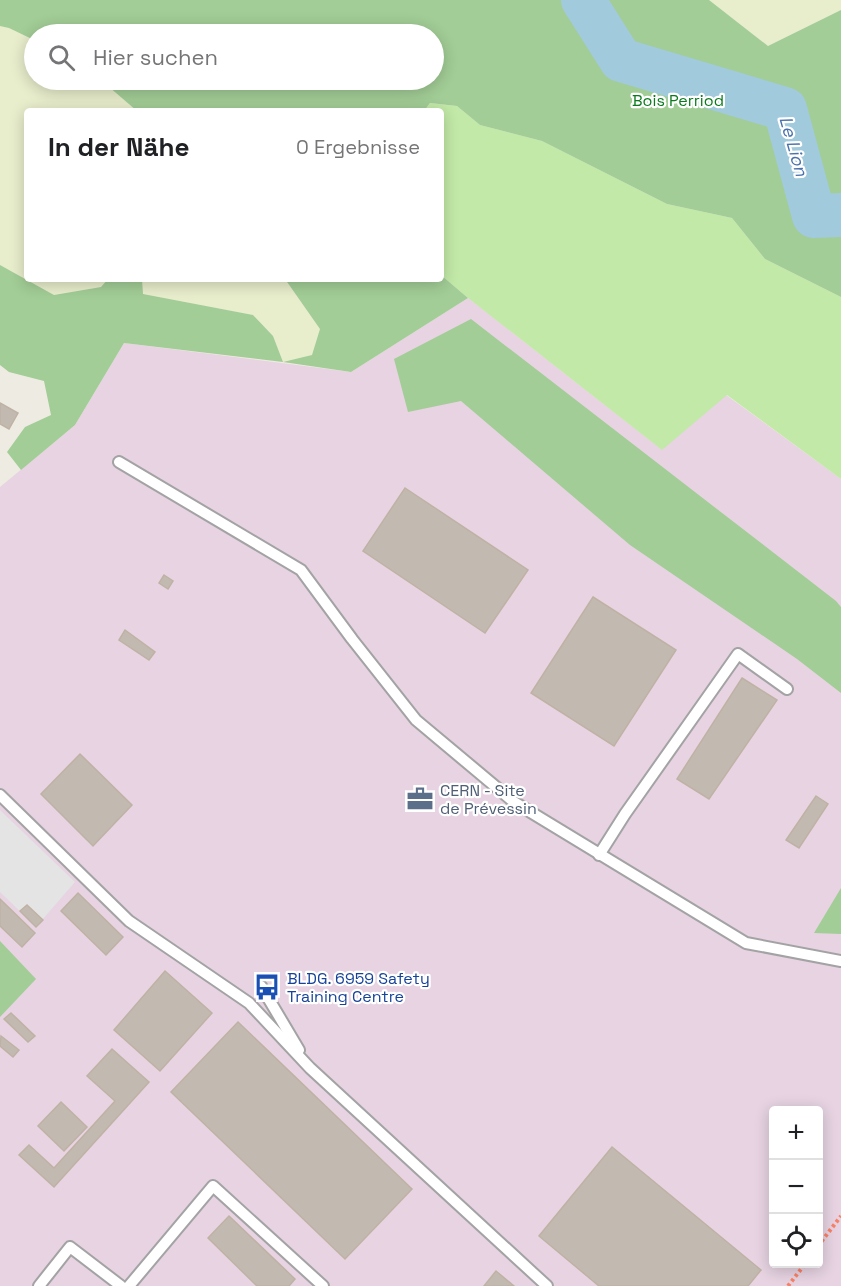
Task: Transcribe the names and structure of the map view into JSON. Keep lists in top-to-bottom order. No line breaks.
{"water":["Le Lion"],"parks":["Bois Perriod"],"places":{"office":["CERN - Site de Prévessin"],"bus stop":["BLDG. 6959 Safety Training Centre"]},"page":{"search":"Hier suchen","heading":["In der Nähe","0 Ergebnisse"],"map_buttons":["+","−"]}}
